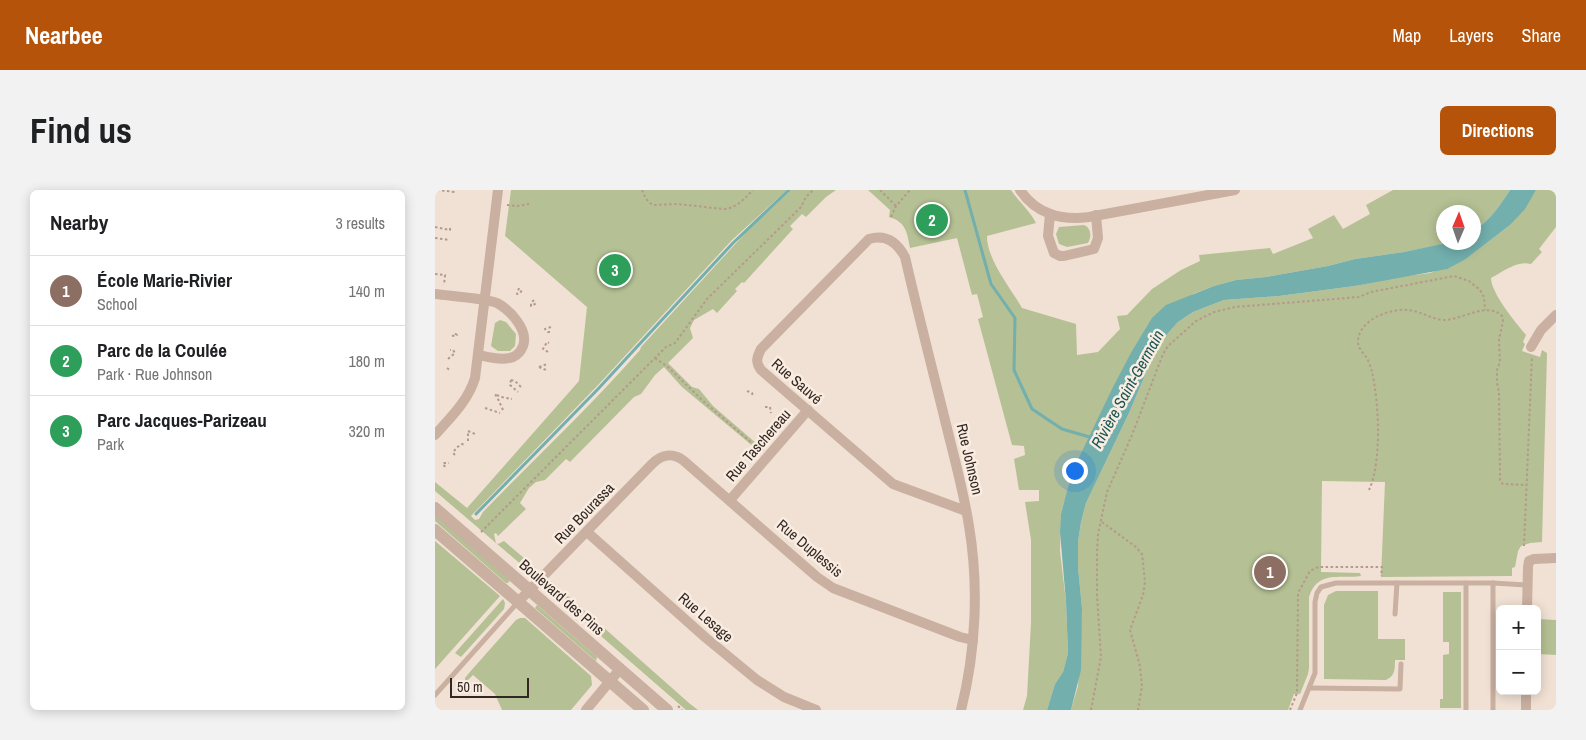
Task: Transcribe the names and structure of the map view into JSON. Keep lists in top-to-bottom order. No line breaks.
{"streets":{"street":["Rue Sauvé","Rue Taschereau","Rue Johnson","Rue Bourassa","Rue Duplessis","Boulevard des Pins","Rue Lesage"]},"crossings":[["Rue Sauvé","Rue Taschereau"],["Rue Sauvé","Rue Johnson"],["Rue Taschereau","Rue Duplessis"],["Rue Johnson","Rue Duplessis"],["Rue Bourassa","Rue Duplessis"],["Rue Bourassa","Boulevard des Pins"],["Rue Bourassa","Rue Lesage"]],"water":["Rivière Saint-Germain"],"scale_bar":"50 m","north":"top","page":{"header":"Nearbee","nav":["Map","Layers","Share"],"buttons":"Directions","title":"Find us","heading":["Nearby","3 results"],"pins":["2","3","1"],"list":[{"mark":"1","name":"École Marie-Rivier","note":"School","value":"140 m"},{"mark":"2","name":"Parc de la Coulée","note":"Park · Rue Johnson","value":"180 m"},{"mark":"3","name":"Parc Jacques-Parizeau","note":"Park","value":"320 m"}],"map_buttons":["+","−"],"scale":"50 m"}}
